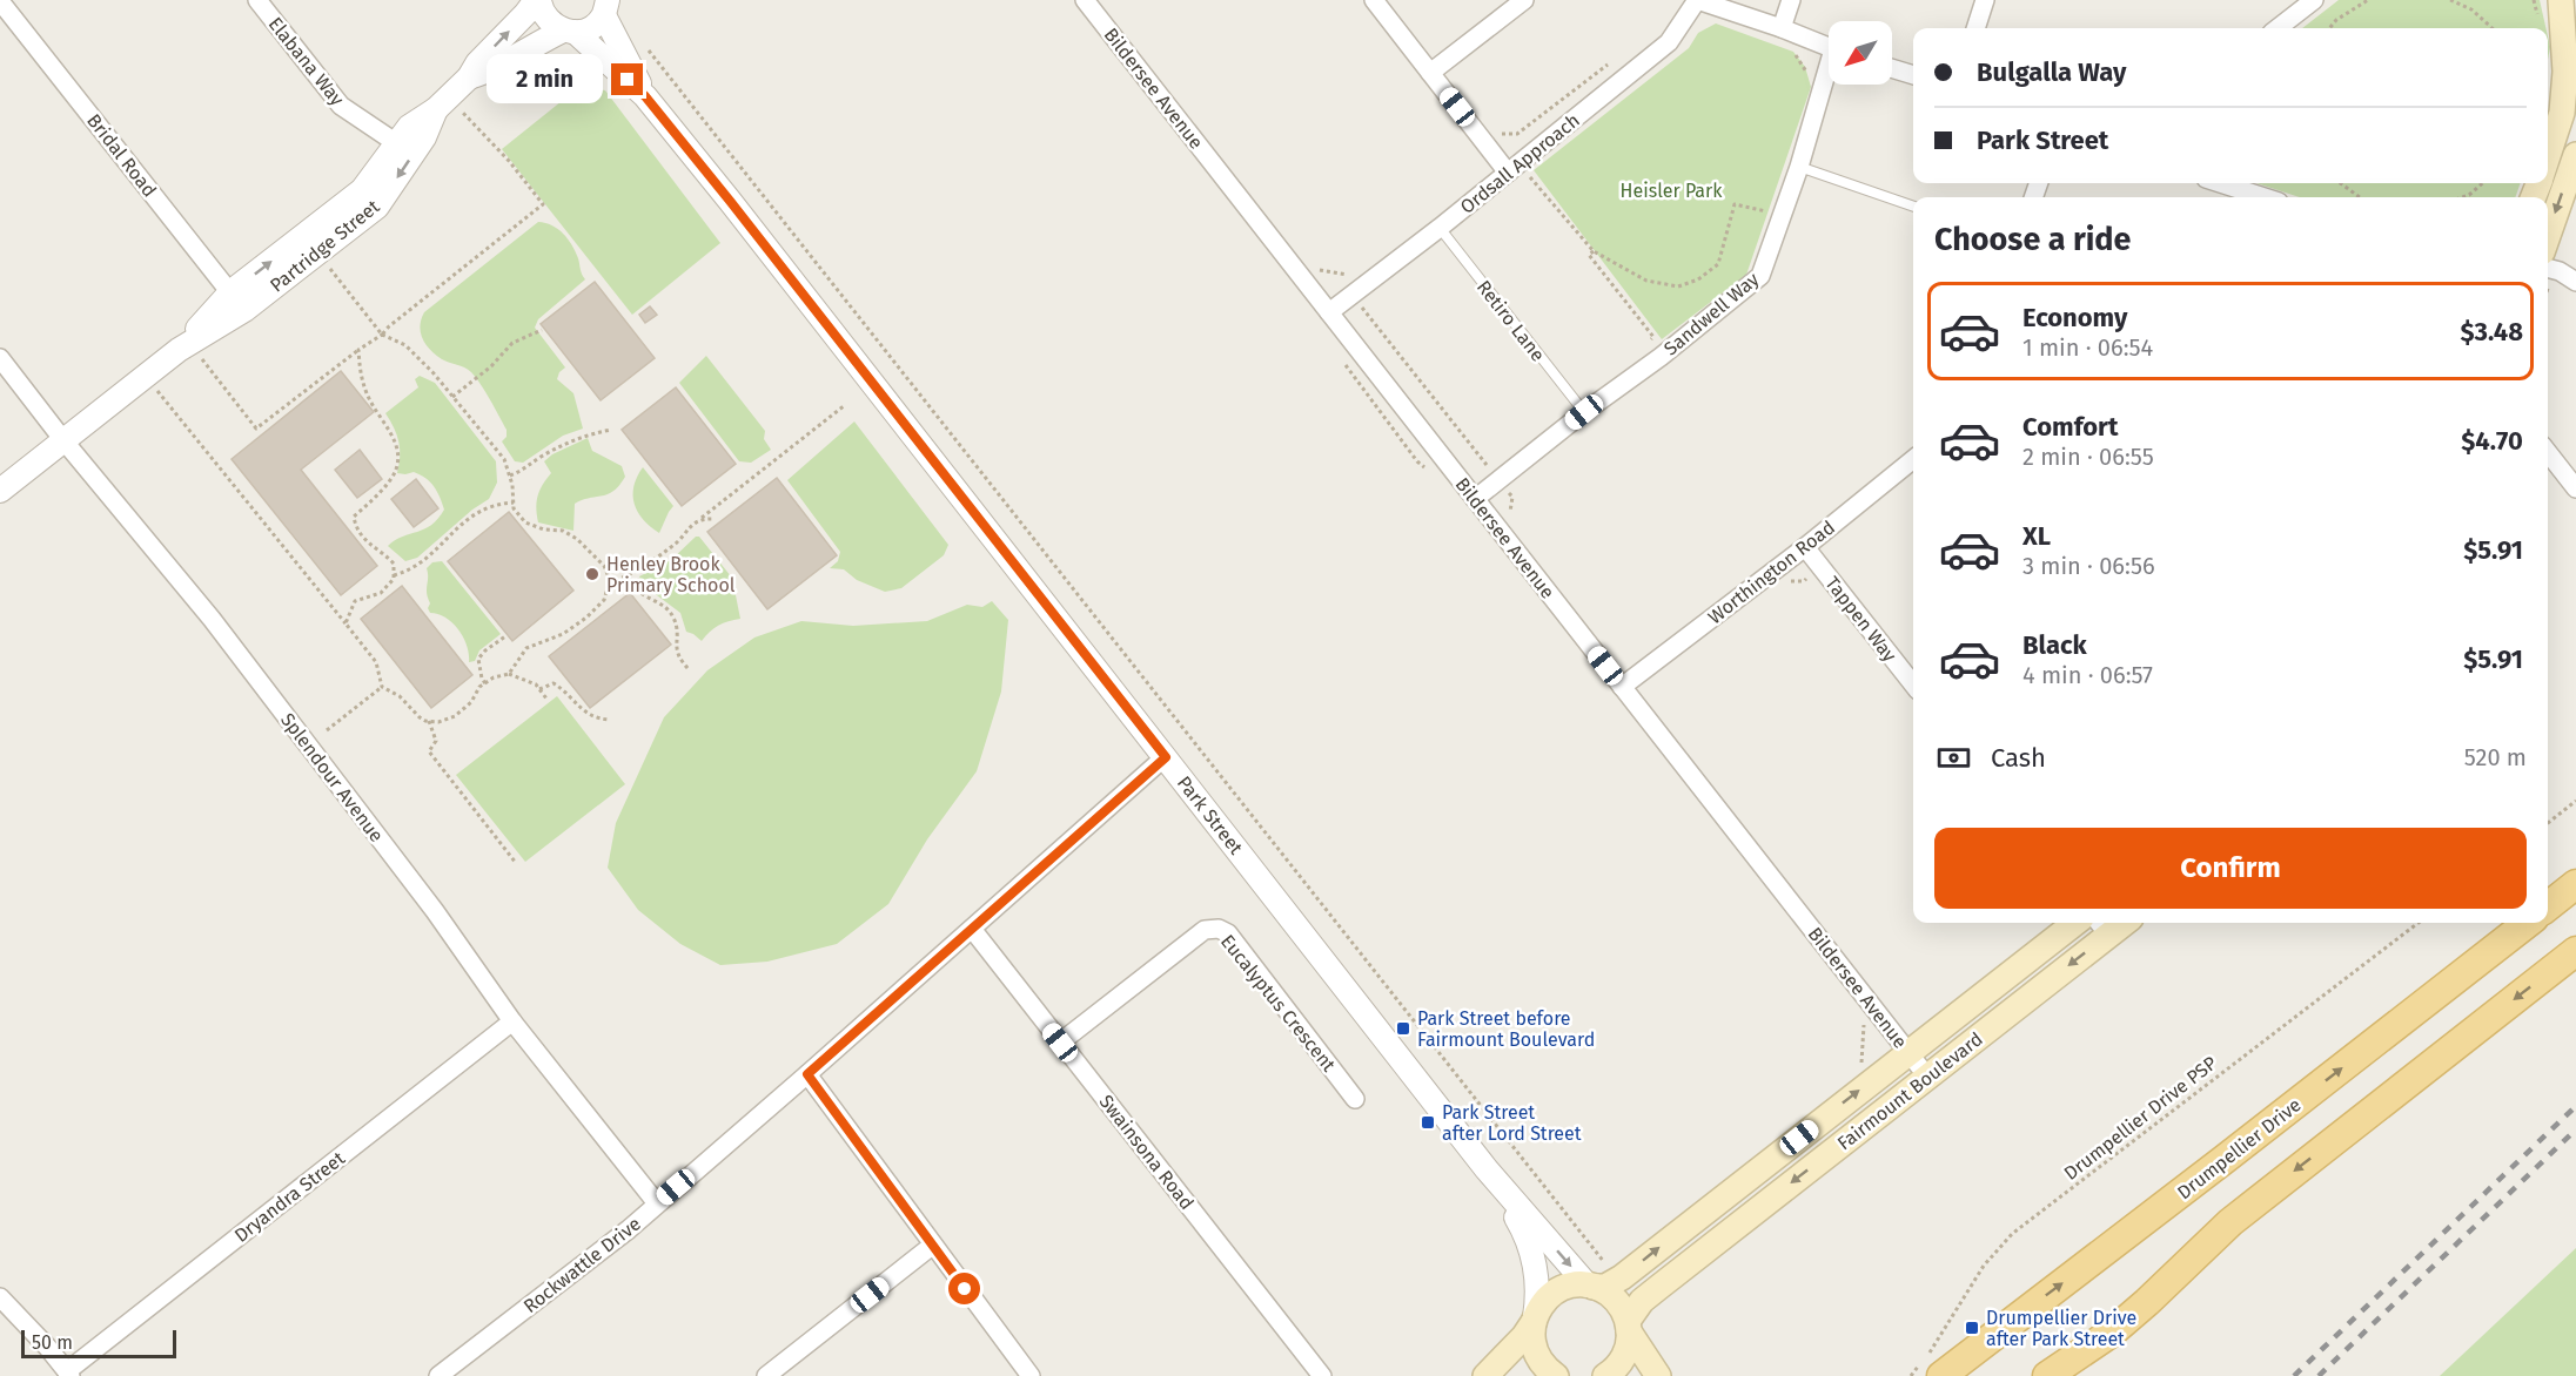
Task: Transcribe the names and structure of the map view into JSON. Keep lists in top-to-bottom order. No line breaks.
{"streets":{"main road":["Fairmount Boulevard","Drumpellier Drive"],"street":["Elabana Way","Bildersee Avenue","Bridal Road","Ordsall Approach","Partridge Street","Sandwell Way","Worthington Road","Tappen Way","Splendour Avenue","Park Street","Eucalyptus Crescent","Swainsona Road","Dryandra Street","Rockwattle Drive"],"lane":["Retiro Lane"],"path":["Drumpellier Drive PSP"]},"crossings":[["Elabana Way","Partridge Street"],["Bildersee Avenue","Ordsall Approach"],["Bildersee Avenue","Sandwell Way"],["Bildersee Avenue","Worthington Road"],["Bildersee Avenue","Fairmount Boulevard"],["Bridal Road","Partridge Street"],["Ordsall Approach","Retiro Lane"],["Partridge Street","Splendour Avenue"],["Partridge Street","Park Street"],["Sandwell Way","Retiro Lane"],["Worthington Road","Tappen Way"],["Splendour Avenue","Dryandra Street"],["Splendour Avenue","Rockwattle Drive"],["Park Street","Fairmount Boulevard"],["Park Street","Rockwattle Drive"],["Eucalyptus Crescent","Swainsona Road"],["Drumpellier Drive PSP","Drumpellier Drive"],["Swainsona Road","Rockwattle Drive"]],"parks":["Heisler Park"],"places":{"other":["Henley Brook Primary School"],"transit":["Park Street before Fairmount Boulevard","Park Street after Lord Street","Drumpellier Drive after Park Street"]},"scale_bar":"50 m","north":"bottom left","page":{"banner":["Bulgalla Way","Park Street"],"bubble":"2 min","heading":"Choose a ride","list":[{"name":"Economy","note":"1 min · 06:54","value":"$3.48"},{"name":"Comfort","note":"2 min · 06:55","value":"$4.70"},{"name":"XL","note":"3 min · 06:56","value":"$5.91"},{"name":"Black","note":"4 min · 06:57","value":"$5.91"}],"pay":["Cash","520 m"],"buttons":"Confirm","scale":"50 m"}}
